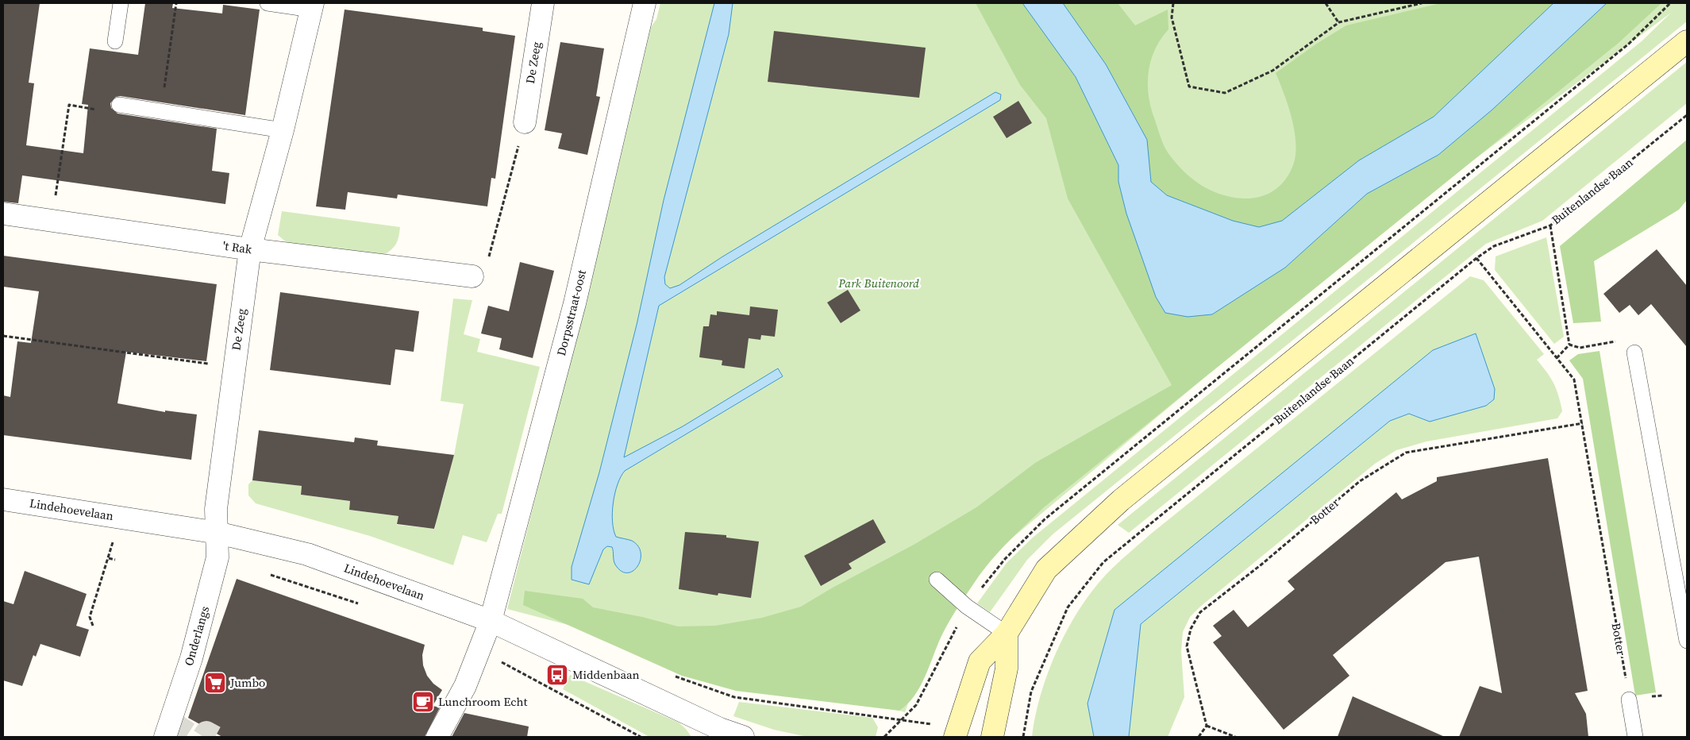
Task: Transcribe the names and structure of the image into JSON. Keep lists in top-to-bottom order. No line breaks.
{"streets":{"street":["De Zeeg","'t Rak","Dorpsstraat-oost","Lindehoevelaan","Onderlangs"],"path":["Buitenlandse Baan","Botter"]},"crossings":[["De Zeeg","'t Rak"],["De Zeeg","Lindehoevelaan"],["De Zeeg","Onderlangs"],["Buitenlandse Baan","Botter"],["Dorpsstraat-oost","Lindehoevelaan"],["Lindehoevelaan","Onderlangs"]],"parks":["Park Buitenoord"],"places":{"bus stop":["Middenbaan"],"supermarket":["Jumbo"],"cafe":["Lunchroom Echt"]}}
